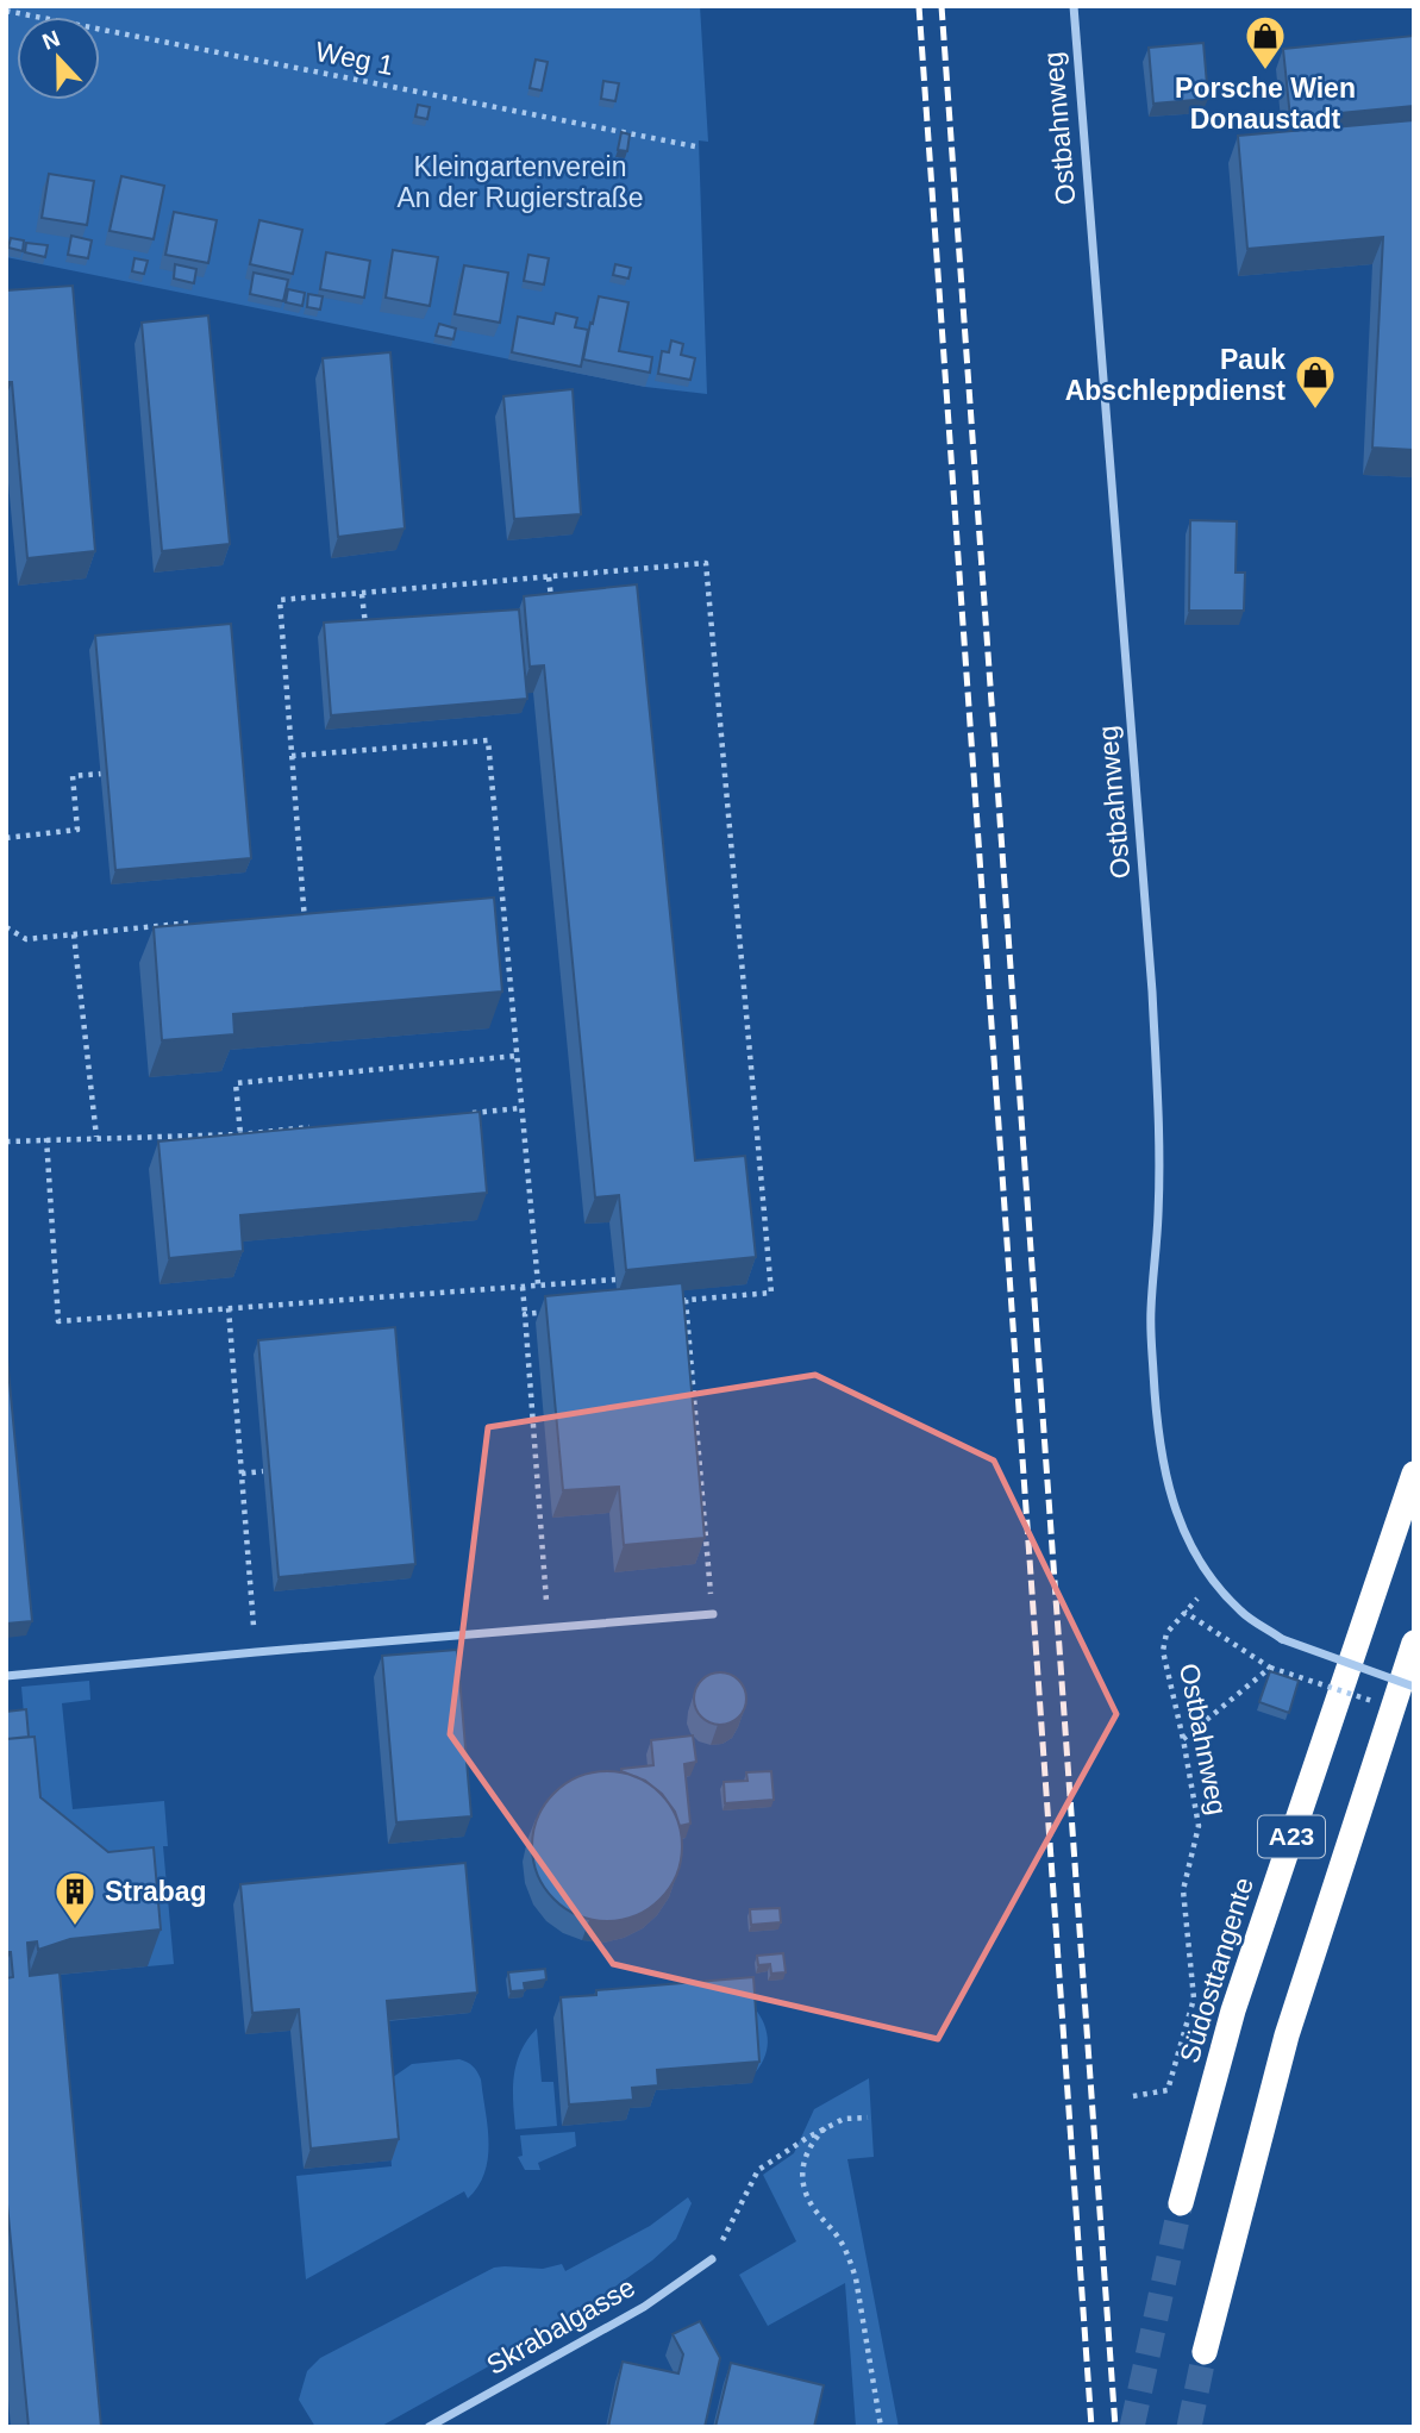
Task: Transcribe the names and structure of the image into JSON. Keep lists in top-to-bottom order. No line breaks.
{"streets":{"highway":["A23","Südosttangente"],"street":["Ostbahnweg","Skrabalgasse"],"path":["Weg 1"]},"parks":["Kleingartenverein An der Rugierstraße"],"places":{"shop":["Porsche Wien Donaustadt","Pauk Abschleppdienst"],"building":["Strabag"]},"north":"top"}
